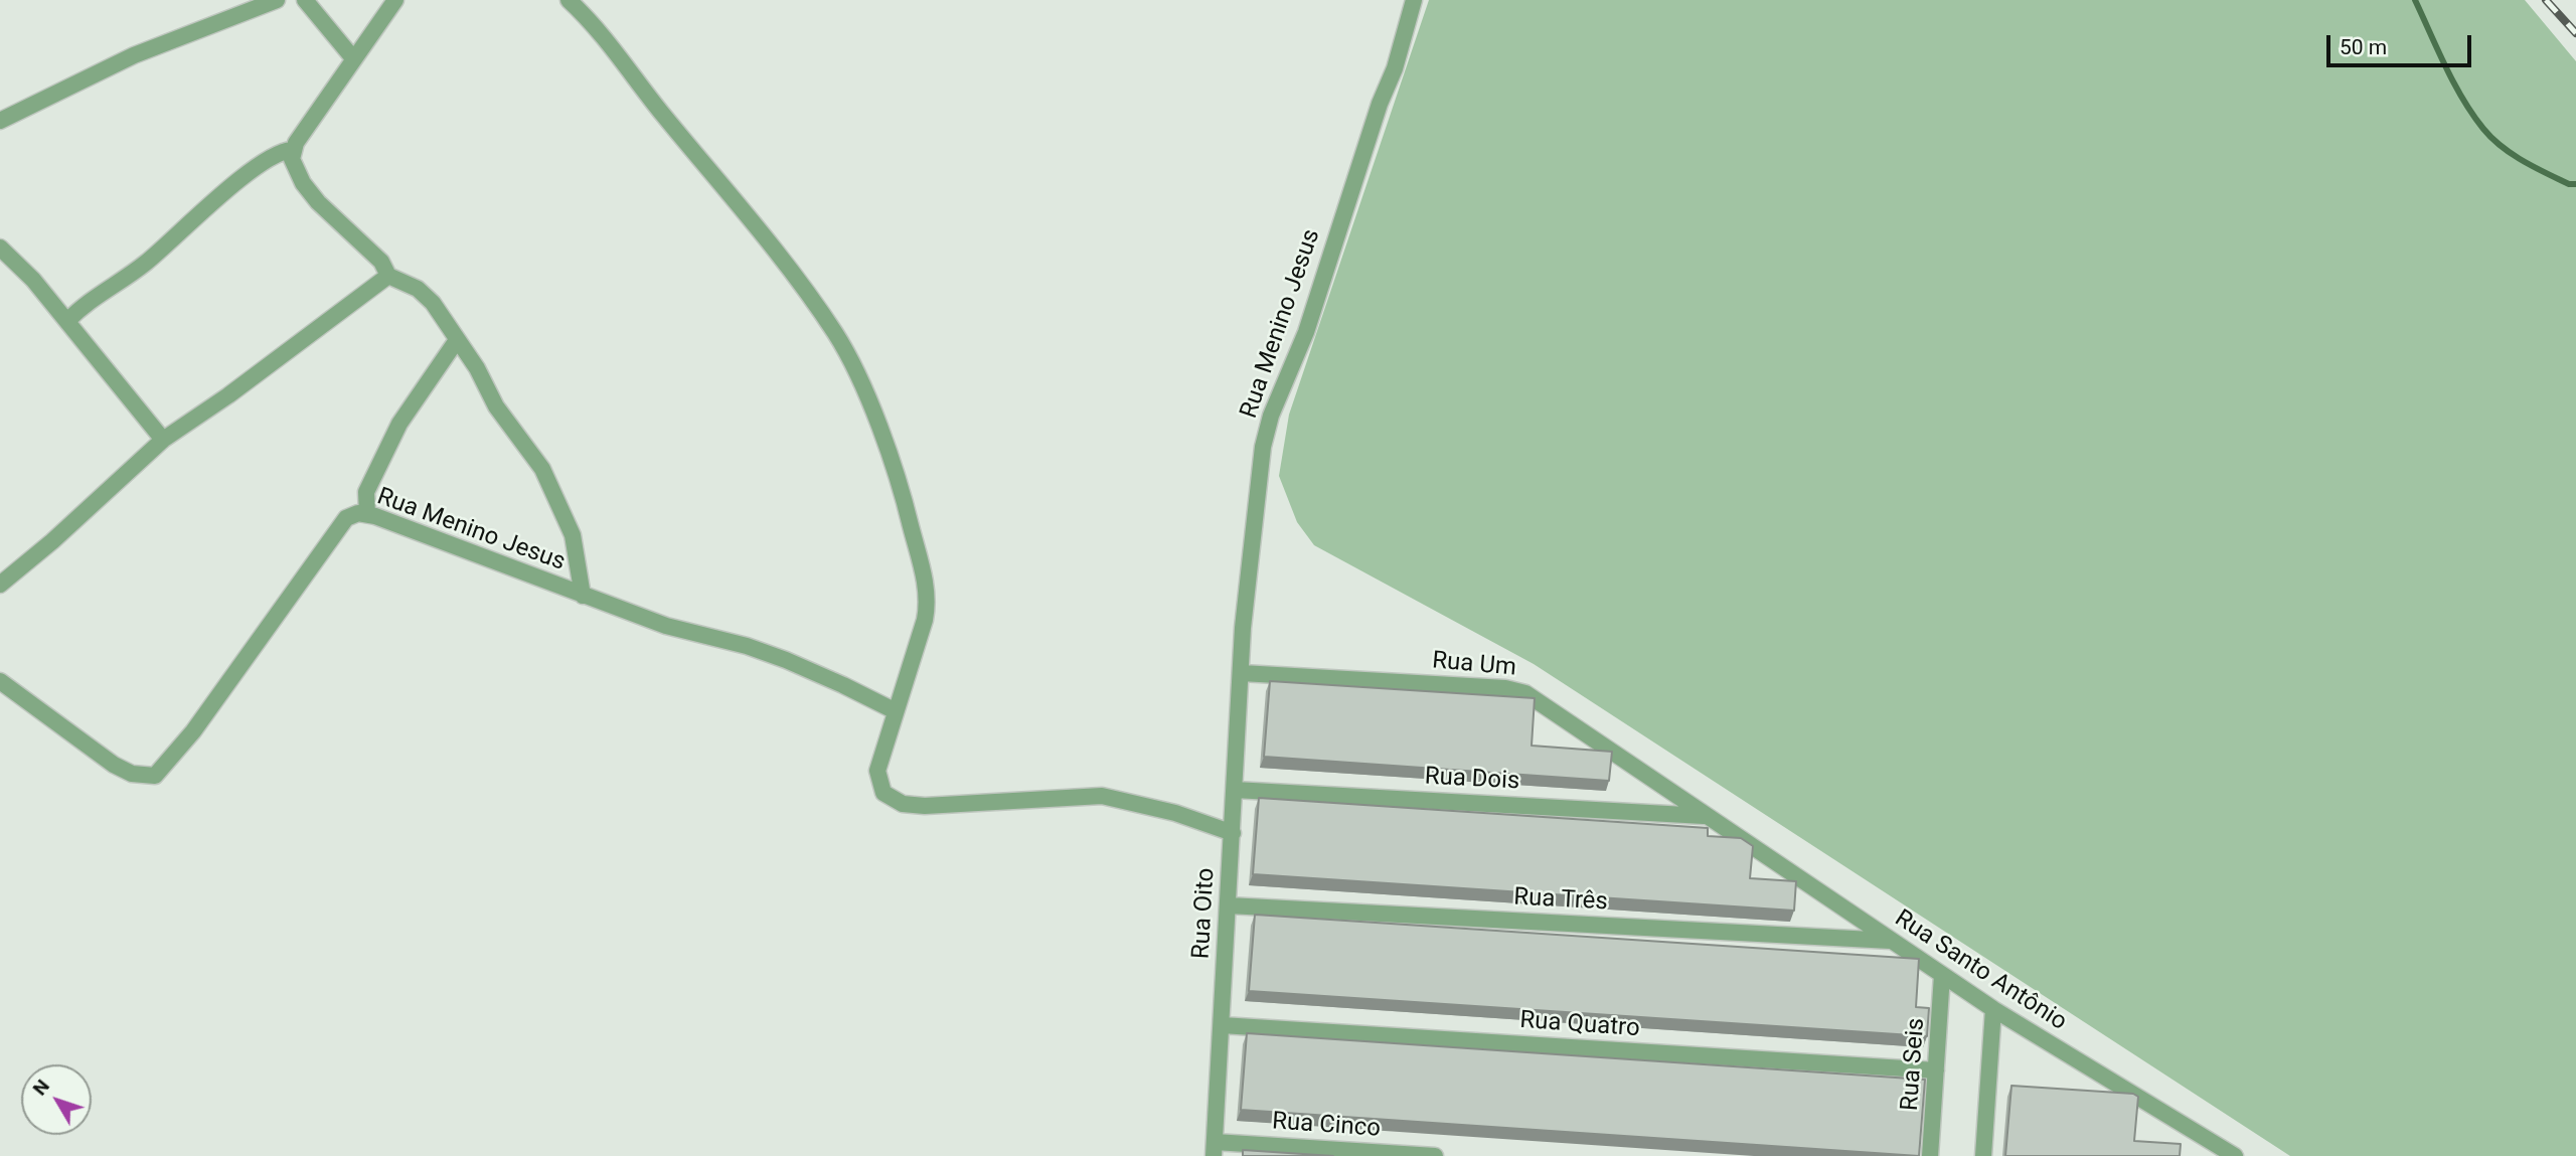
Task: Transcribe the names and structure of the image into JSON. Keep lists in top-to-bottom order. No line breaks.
{"streets":{"street":["Rua Menino Jesus","Rua Um","Rua Dois","Rua Três","Rua Oito","Rua Santo Antônio","Rua Quatro","Rua Seis","Rua Cinco"]},"crossings":[["Rua Menino Jesus","Rua Um"],["Rua Menino Jesus","Rua Oito"],["Rua Um","Rua Dois"],["Rua Um","Rua Oito"],["Rua Um","Rua Santo Antônio"],["Rua Dois","Rua Oito"],["Rua Dois","Rua Santo Antônio"],["Rua Três","Rua Oito"],["Rua Três","Rua Santo Antônio"],["Rua Oito","Rua Quatro"],["Rua Oito","Rua Cinco"],["Rua Santo Antônio","Rua Seis"],["Rua Quatro","Rua Seis"]],"scale_bar":"50 m","north":"top left"}
